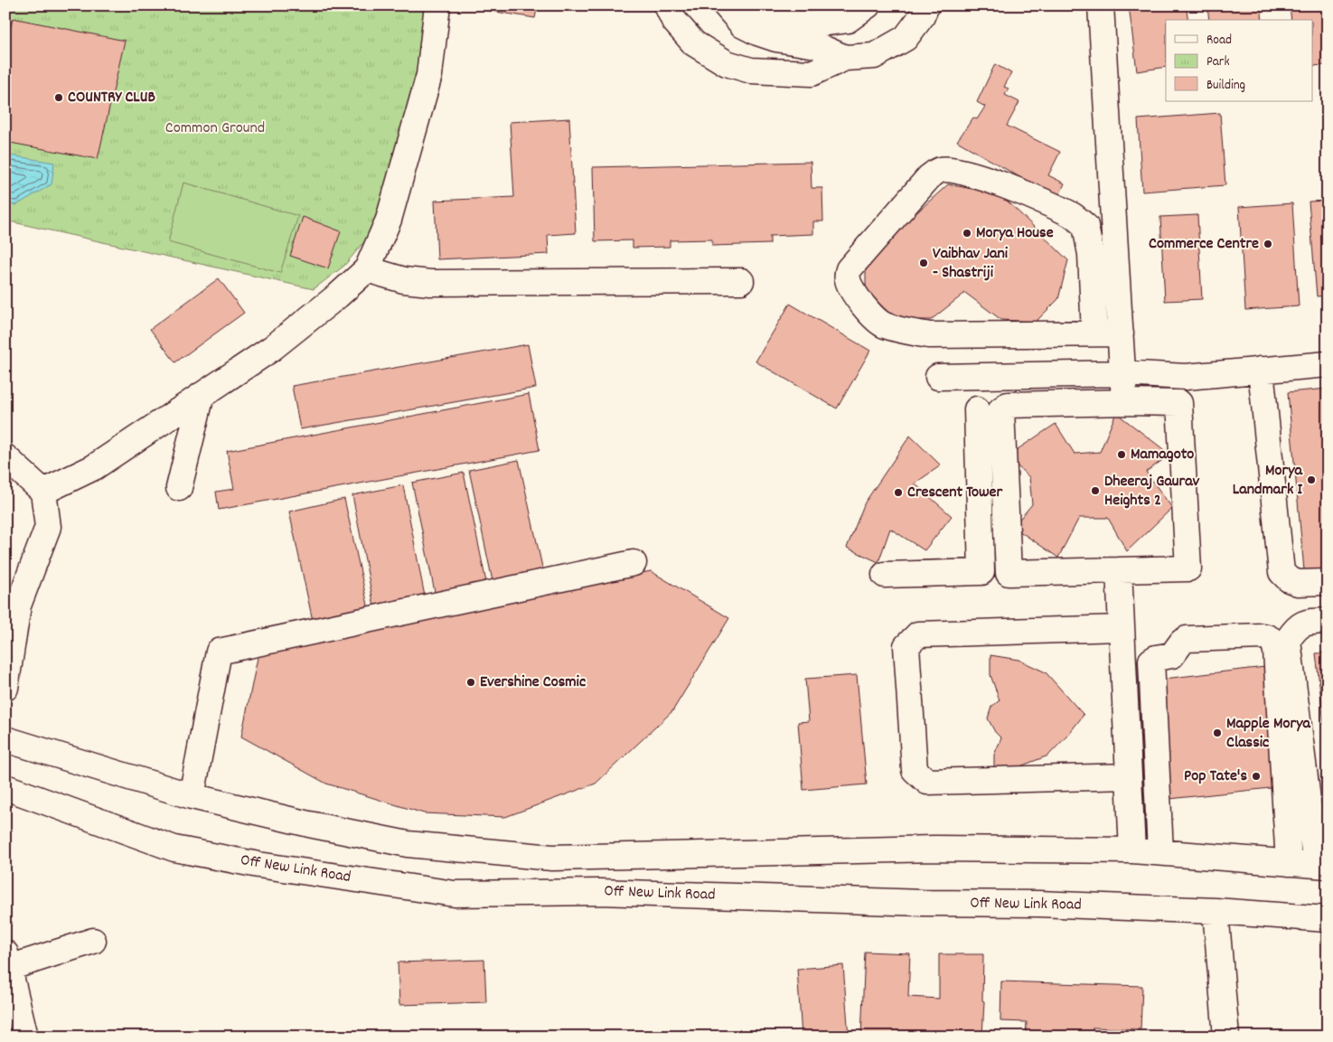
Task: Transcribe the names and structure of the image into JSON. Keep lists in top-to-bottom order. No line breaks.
{"streets":{"street":["Off New Link Road"]},"parks":["Common Ground"],"places":["COUNTRY CLUB","Morya House","Commerce Centre","Vaibhav Jani - Shastriji","Mamagoto","Morya Landmark I","Dheeraj Gaurav Heights 2","Crescent Tower","Evershine Cosmic","Mapple Morya Classic","Pop Tate's"],"legend":["Road","Park","Building"]}
